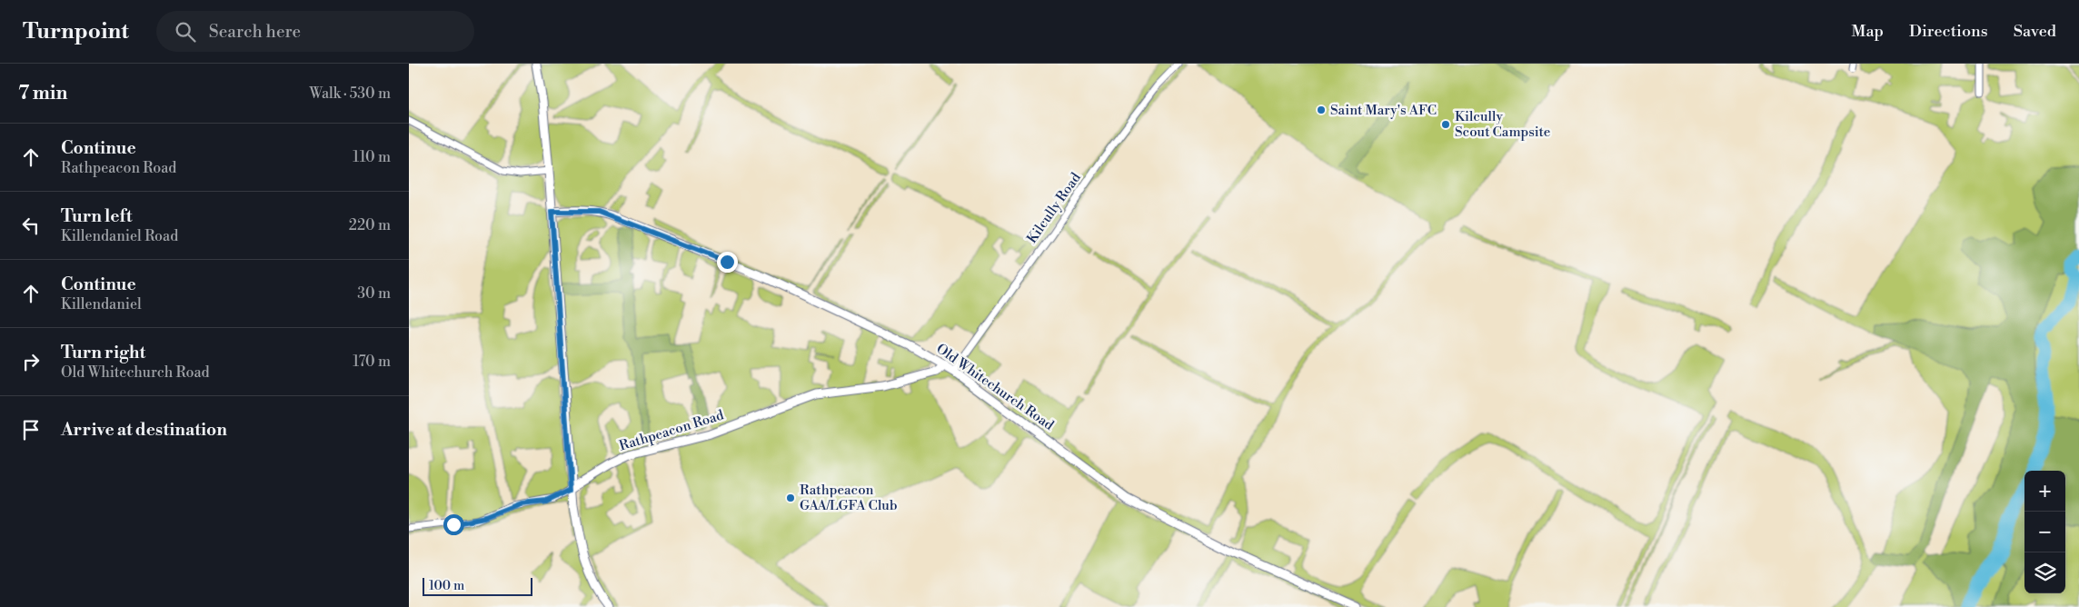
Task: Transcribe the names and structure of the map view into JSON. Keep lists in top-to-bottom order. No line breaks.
{"streets":{"street":["Kilcully Road","Old Whitechurch Road","Rathpeacon Road"]},"crossings":[["Kilcully Road","Old Whitechurch Road"],["Old Whitechurch Road","Rathpeacon Road"]],"places":["Saint Mary's AFC","Kilcully Scout Campsite","Rathpeacon GAA/LGFA Club"],"scale_bar":"100 m","page":{"header":"Turnpoint","search":"Search here","nav":["Map","Directions","Saved"],"heading":["7 min","Walk · 530 m"],"list":[["Continue","Rathpeacon Road","110 m"],["Turn left","Killendaniel Road","220 m"],["Continue","Killendaniel","30 m"],["Turn right","Old Whitechurch Road","170 m"],"Arrive at destination"],"map_buttons":["+","−"],"scale":"100 m"}}
